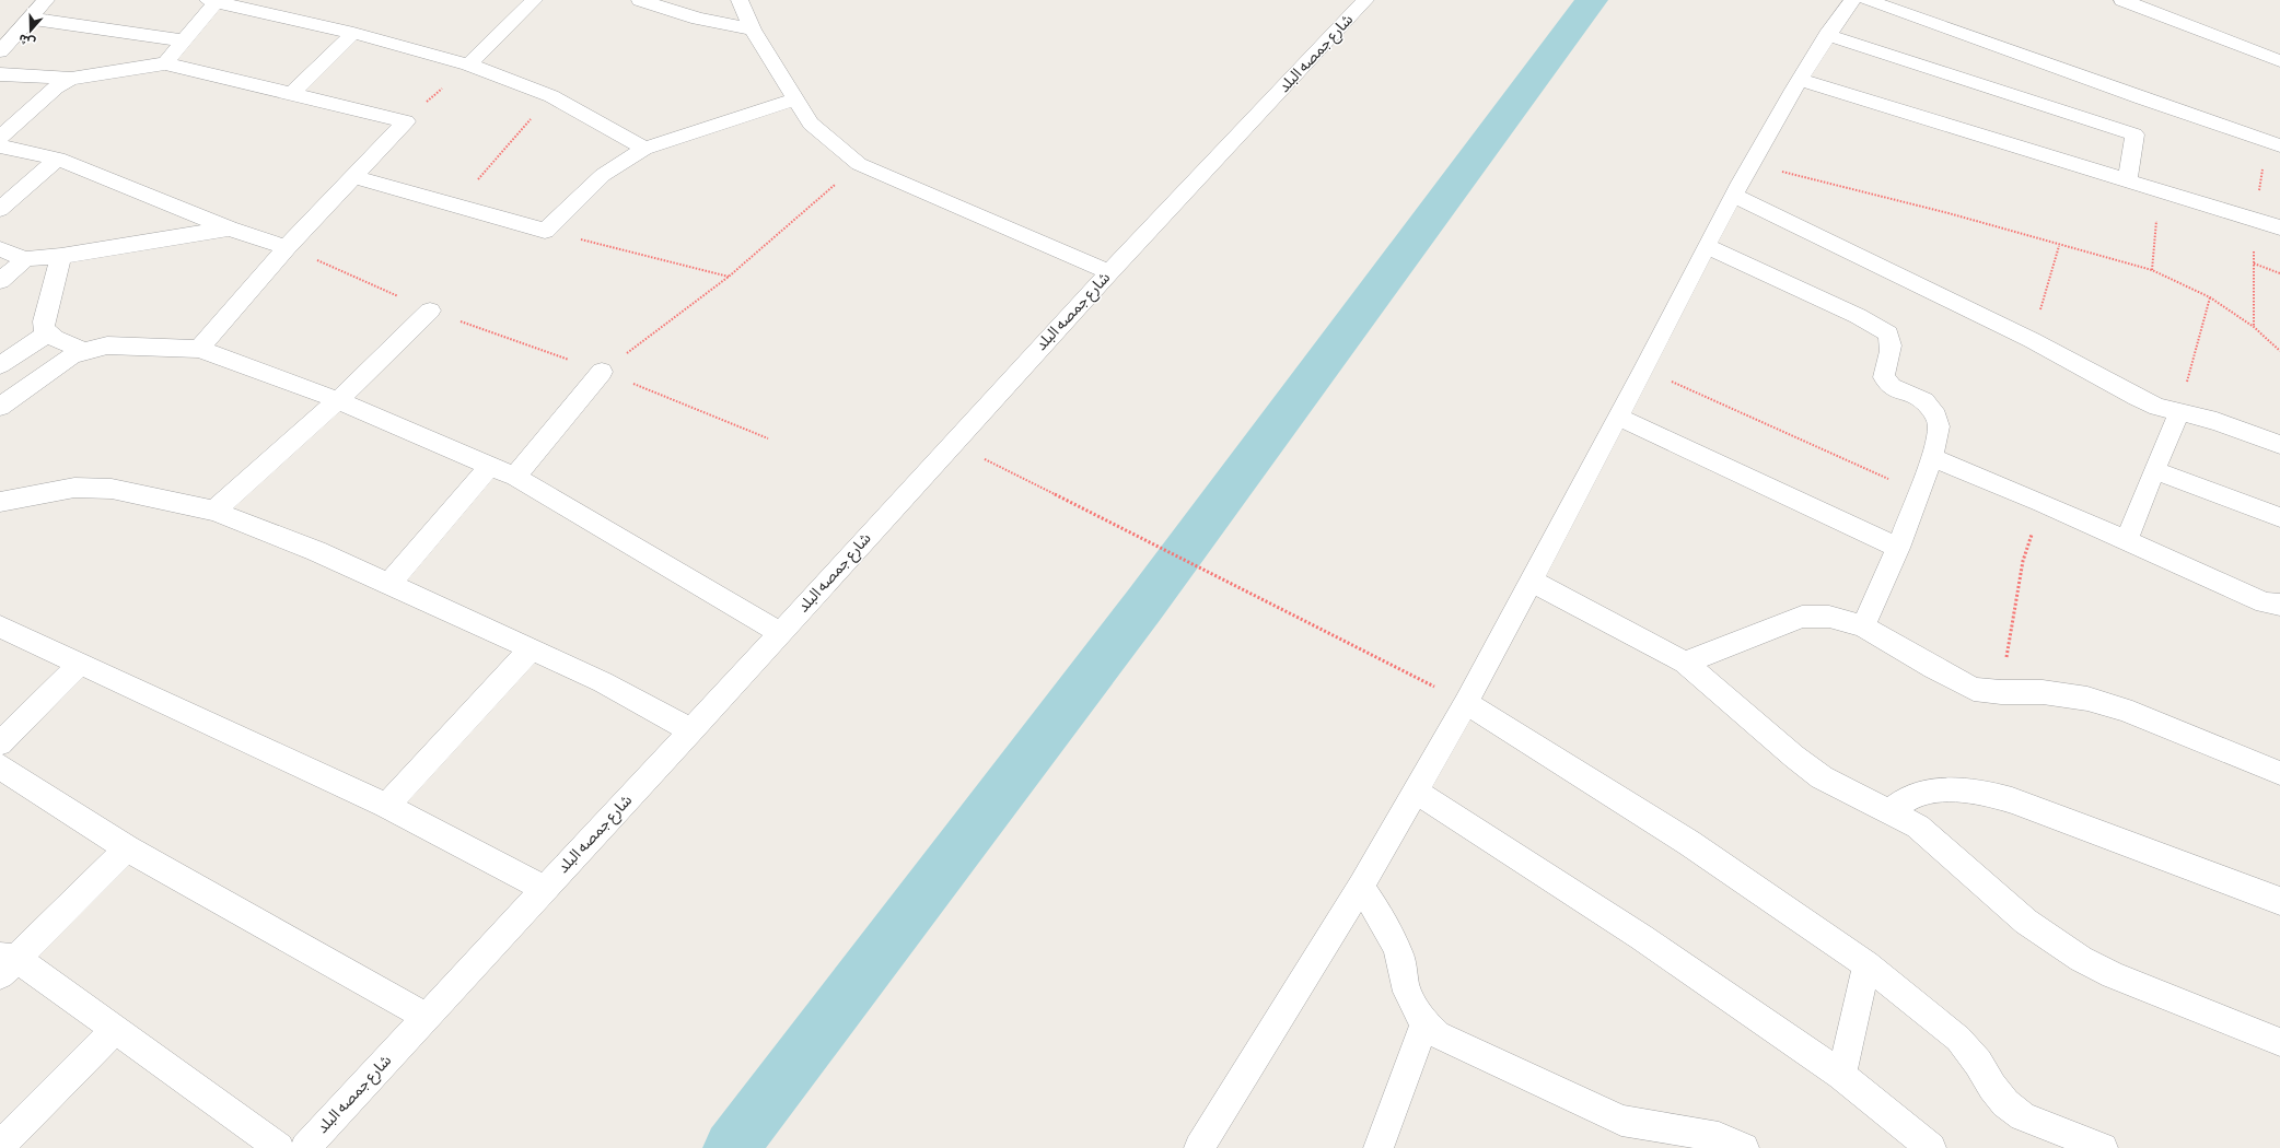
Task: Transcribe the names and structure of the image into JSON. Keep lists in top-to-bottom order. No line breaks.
{"streets":{"street":["شارع جمصه البلد"]},"north":"bottom"}
